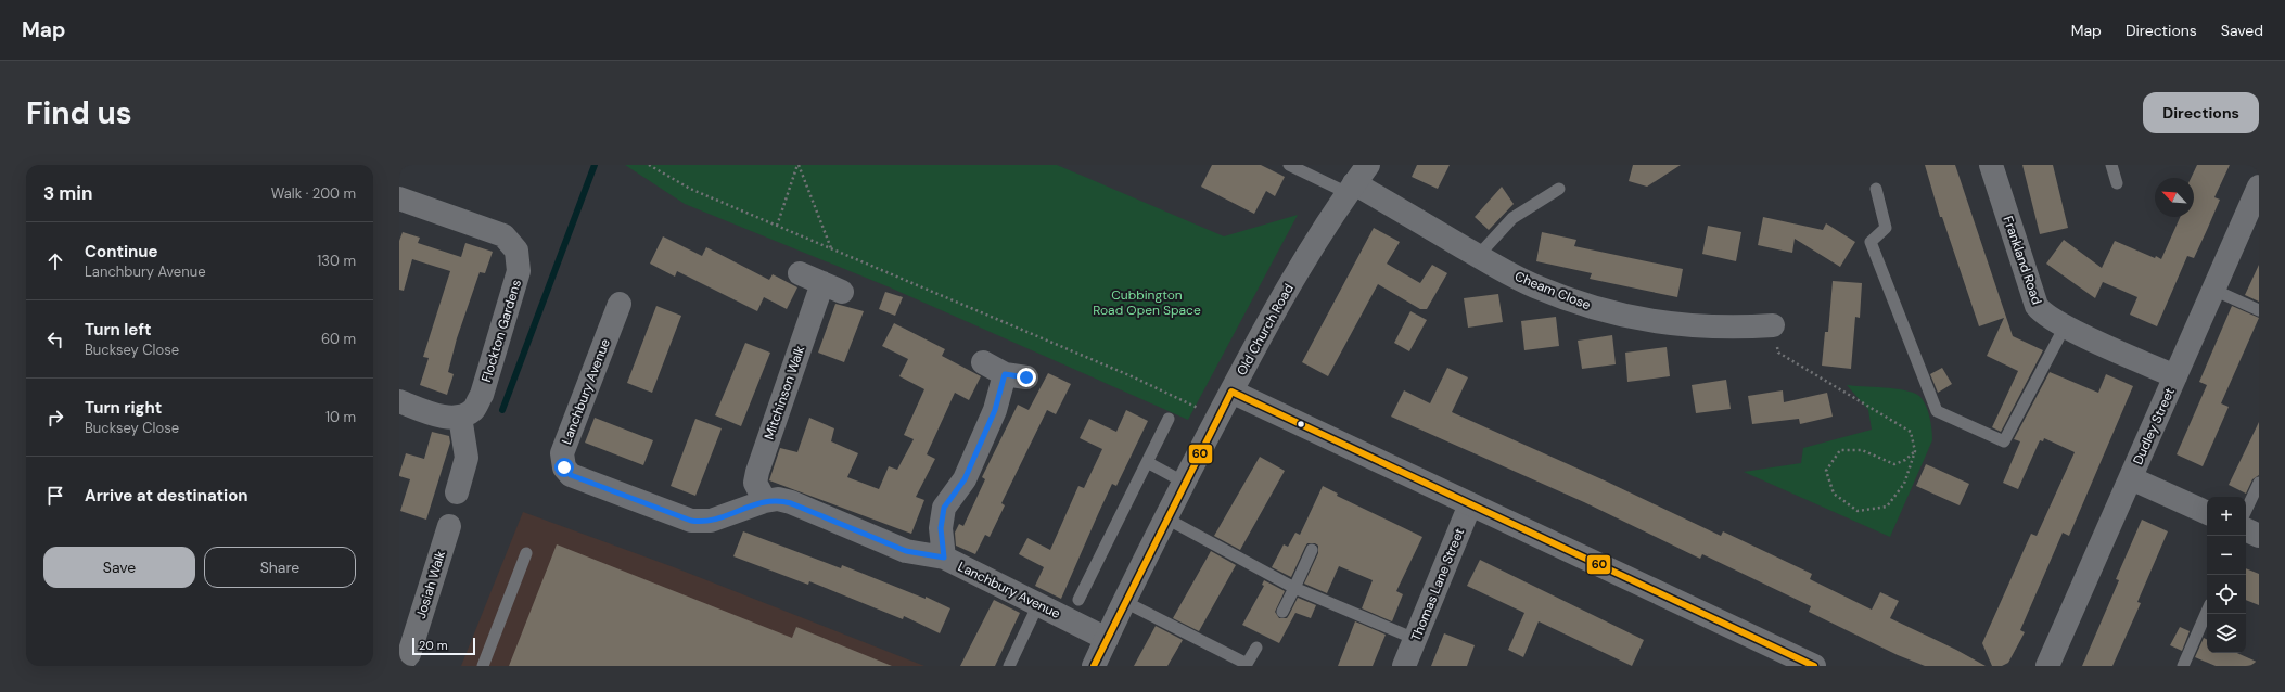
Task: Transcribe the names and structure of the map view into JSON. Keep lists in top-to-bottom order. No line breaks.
{"streets":{"street":["Frankland Road","Cheam Close","Old Church Road","Flockton Gardens","Lanchbury Avenue","Mitchinson Walk","Dudley Street","Josiah Walk","Thomas Lane Street"]},"crossings":[["Frankland Road","Dudley Street"],["Cheam Close","Old Church Road"],["Old Church Road","Lanchbury Avenue"],["Lanchbury Avenue","Mitchinson Walk"]],"parks":["Cubbington Road Open Space"],"lines":["transit line 60"],"scale_bar":"20 m","north":"top left","page":{"header":"Map","nav":["Map","Directions","Saved"],"buttons":["Directions",["Save","Share"]],"title":"Find us","heading":["3 min","Walk · 200 m"],"list":[["Continue","Lanchbury Avenue","130 m"],["Turn left","Bucksey Close","60 m"],["Turn right","Bucksey Close","10 m"],"Arrive at destination"],"map_buttons":["+","−"],"scale":"20 m"}}
